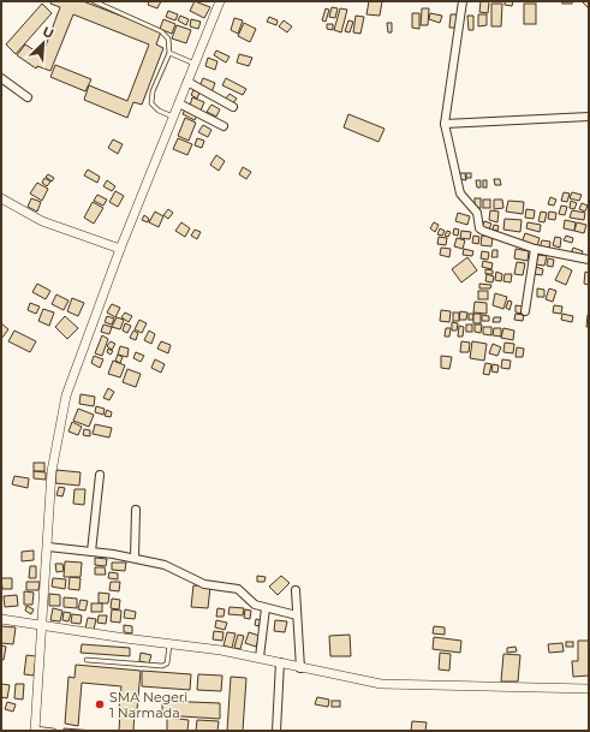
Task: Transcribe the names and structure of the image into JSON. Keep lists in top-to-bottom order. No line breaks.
{"places":["SMA Negeri 1 Narmada"],"north":"top right"}
